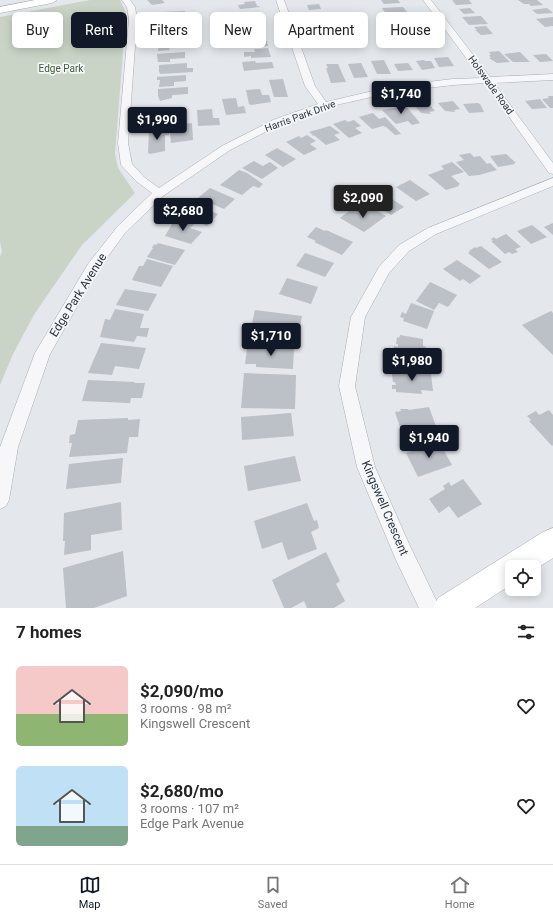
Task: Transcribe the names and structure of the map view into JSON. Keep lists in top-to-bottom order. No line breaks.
{"streets":{"street":["Holswade Road","Harris Park Drive","Edge Park Avenue","Kingswell Crescent"]},"crossings":[["Holswade Road","Harris Park Drive"],["Harris Park Drive","Edge Park Avenue"]],"parks":["Edge Park"],"page":{"chip":["Buy","Rent","Filters","New","Apartment","House"],"price":["$1,740","$1,990","$2,090","$2,680","$1,710","$1,980","$1,940"],"heading":"7 homes","list":[{"name":"$2,090/mo","note":"3 rooms · 98 m² · Kingswell Crescent"},{"name":"$2,680/mo","note":"3 rooms · 107 m² · Edge Park Avenue"}],"tabs":["Map","Saved","Home"]}}
